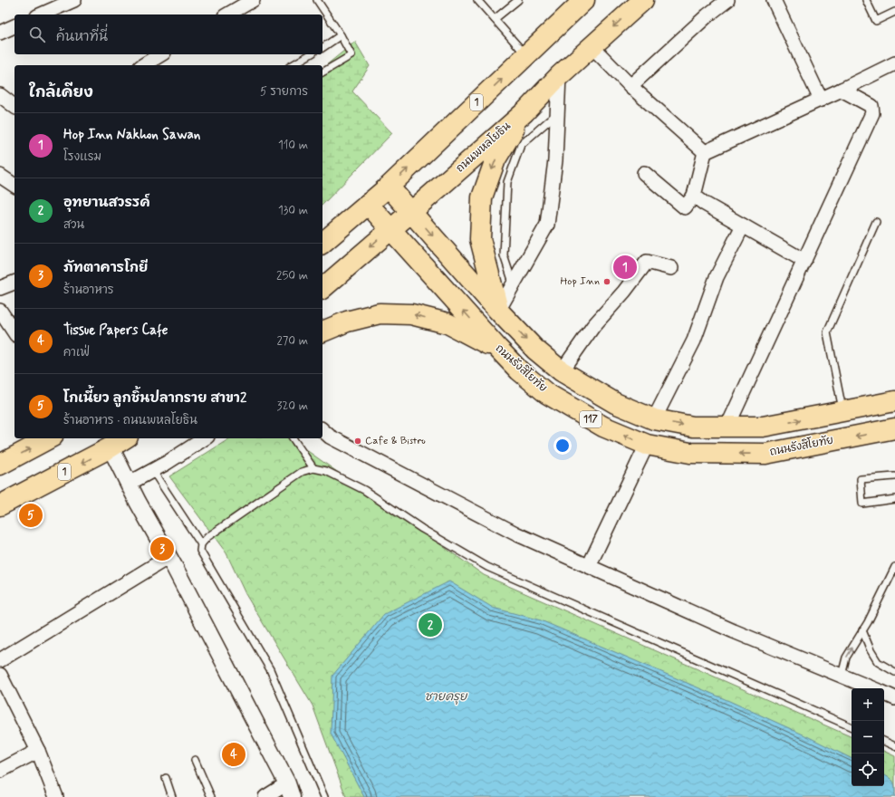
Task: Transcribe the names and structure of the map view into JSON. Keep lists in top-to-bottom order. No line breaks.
{"streets":{"main road":["1","ถนนพหลโยธิน","ถนนรังสิโยทัย","117"]},"crossings":[["1","ถนนรังสิโยทัย"],["1","117"],["ถนนพหลโยธิน","ถนนรังสิโยทัย"],["ถนนพหลโยธิน","117"]],"water":["ชายครุย"],"places":["Hop Inn","Cafe & Bistro"],"page":{"search":"ค้นหาที่นี่","heading":["ใกล้เคียง","5 รายการ"],"list":[{"mark":"1","name":"Hop Inn Nakhon Sawan","note":"โรงแรม","value":"110 m"},{"mark":"2","name":"อุทยานสวรรค์","note":"สวน","value":"130 m"},{"mark":"3","name":"ภัทตาคารโกยี","note":"ร้านอาหาร","value":"250 m"},{"mark":"4","name":"Tissue Papers Cafe","note":"คาเฟ่","value":"270 m"},{"mark":"5","name":"โกเนี้ยว ลูกชิ้นปลากราย สาขา2","note":"ร้านอาหาร · ถนนพหลโยธิน","value":"320 m"}],"pins":["1","5","3","2","4"],"map_buttons":["+","−"]}}
